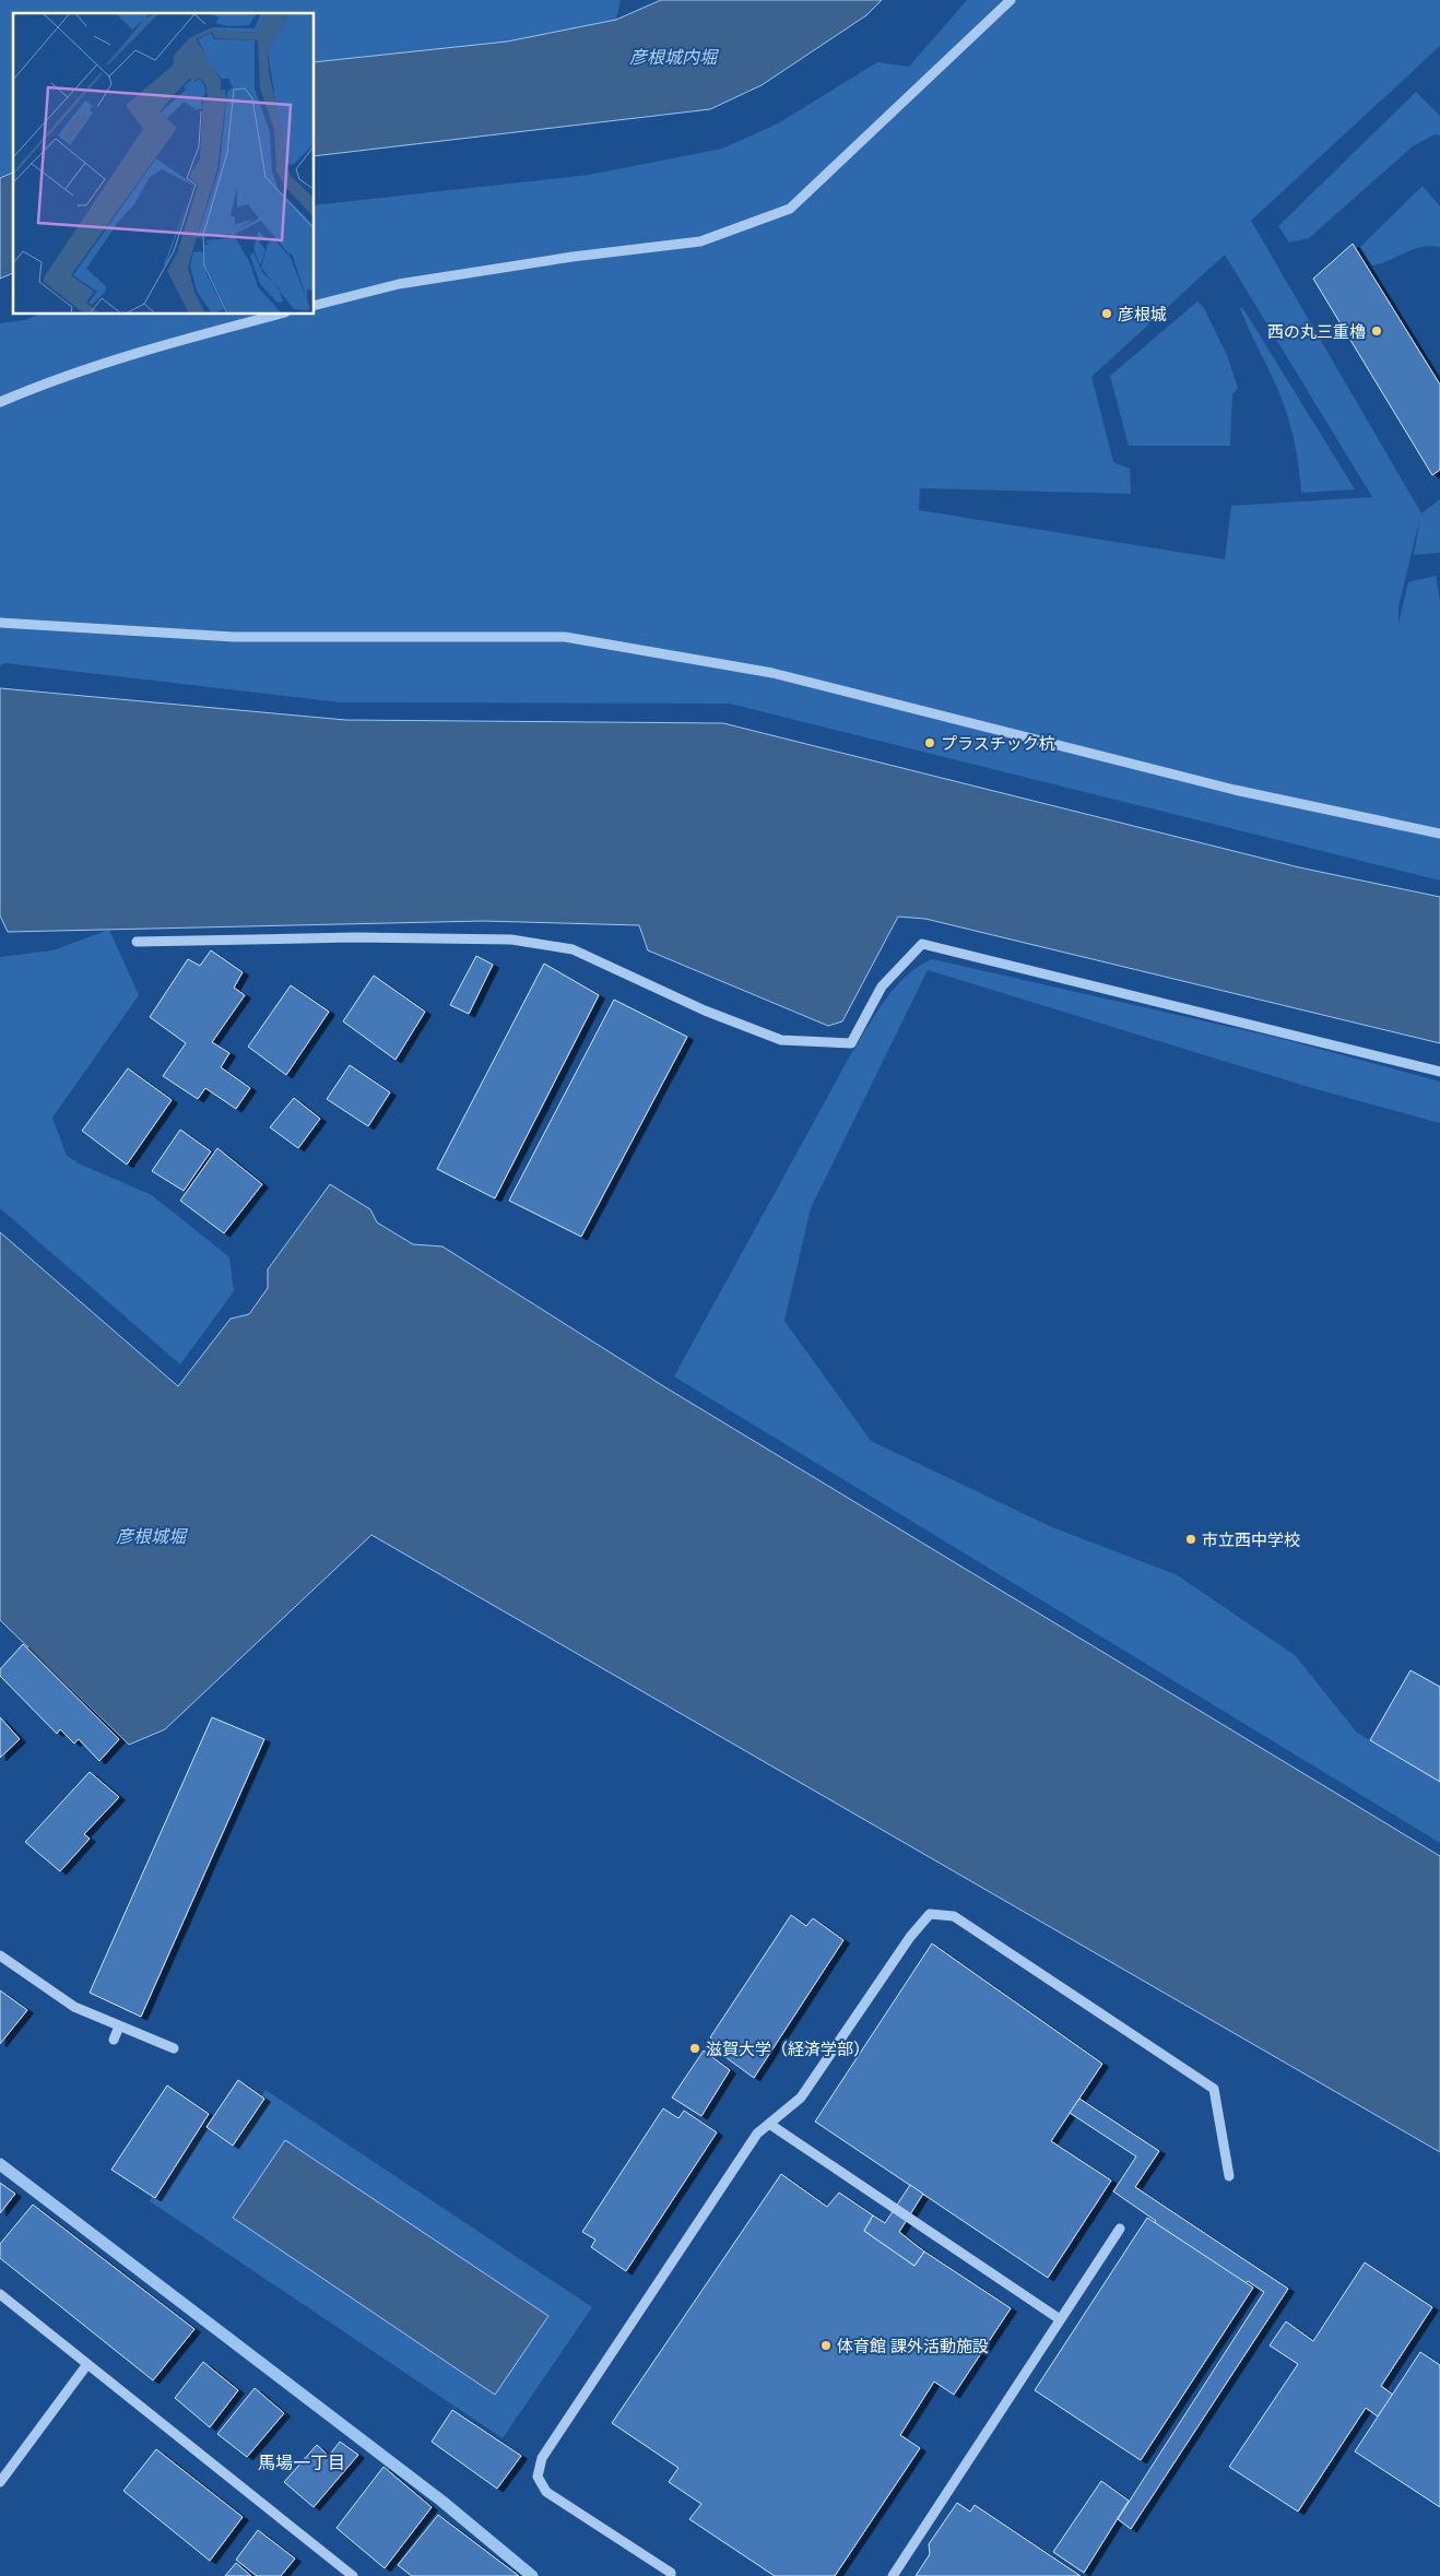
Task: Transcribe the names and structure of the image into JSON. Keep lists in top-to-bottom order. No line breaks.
{"districts":["馬場一丁目"],"water":["彦根城内堀","彦根城堀"],"places":["彦根城","西の丸三重櫓","プラスチック杭","市立西中学校","滋賀大学（経済学部）","体育館 課外活動施設"]}
